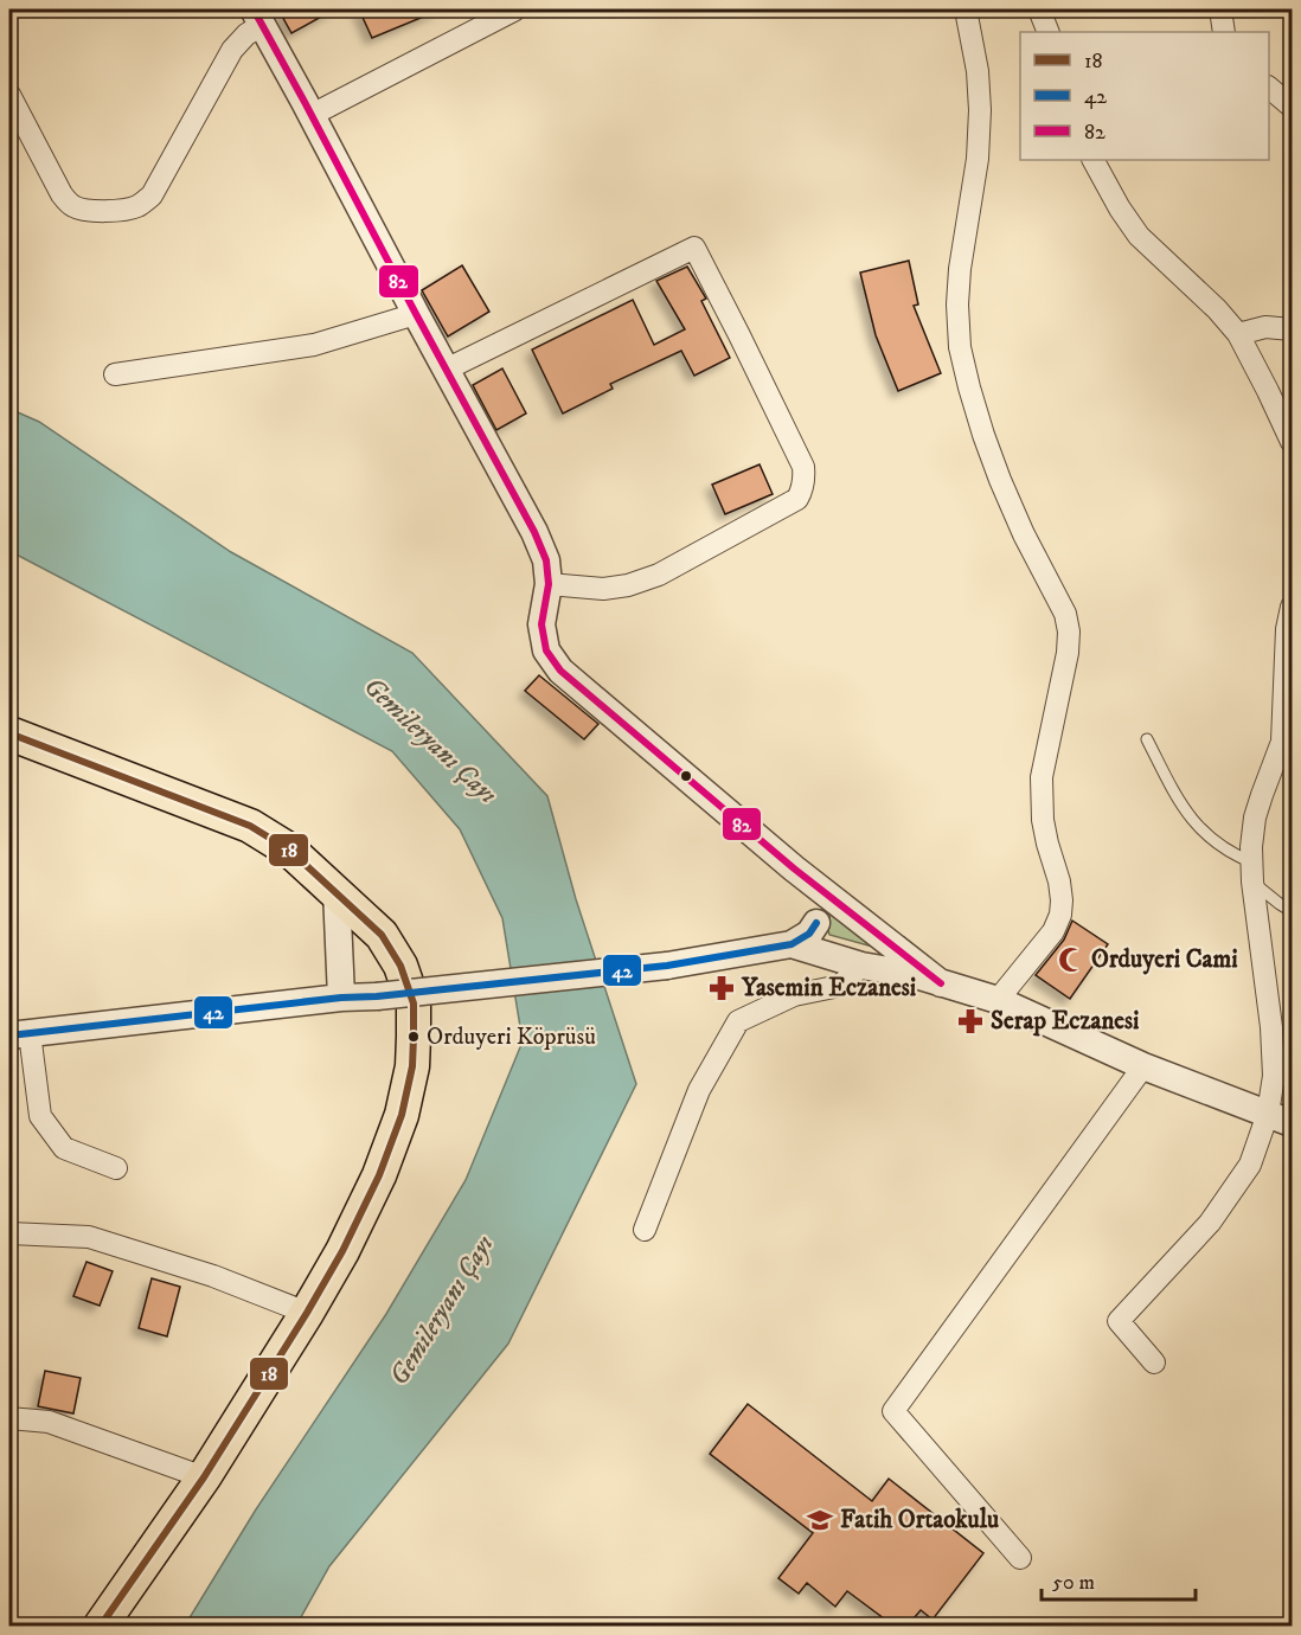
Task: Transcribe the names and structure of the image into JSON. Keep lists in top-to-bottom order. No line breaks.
{"water":["Gemileryanı Çayı"],"places":{"mosque":["Orduyeri Cami"],"pharmacy":["Yasemin Eczanesi","Serap Eczanesi"],"other":["Orduyeri Köprüsü"],"school or university":["Fatih Ortaokulu"]},"lines":["transit line 82","transit line 18","transit line 42"],"legend":["18","42","82"],"scale_bar":"50 m"}
